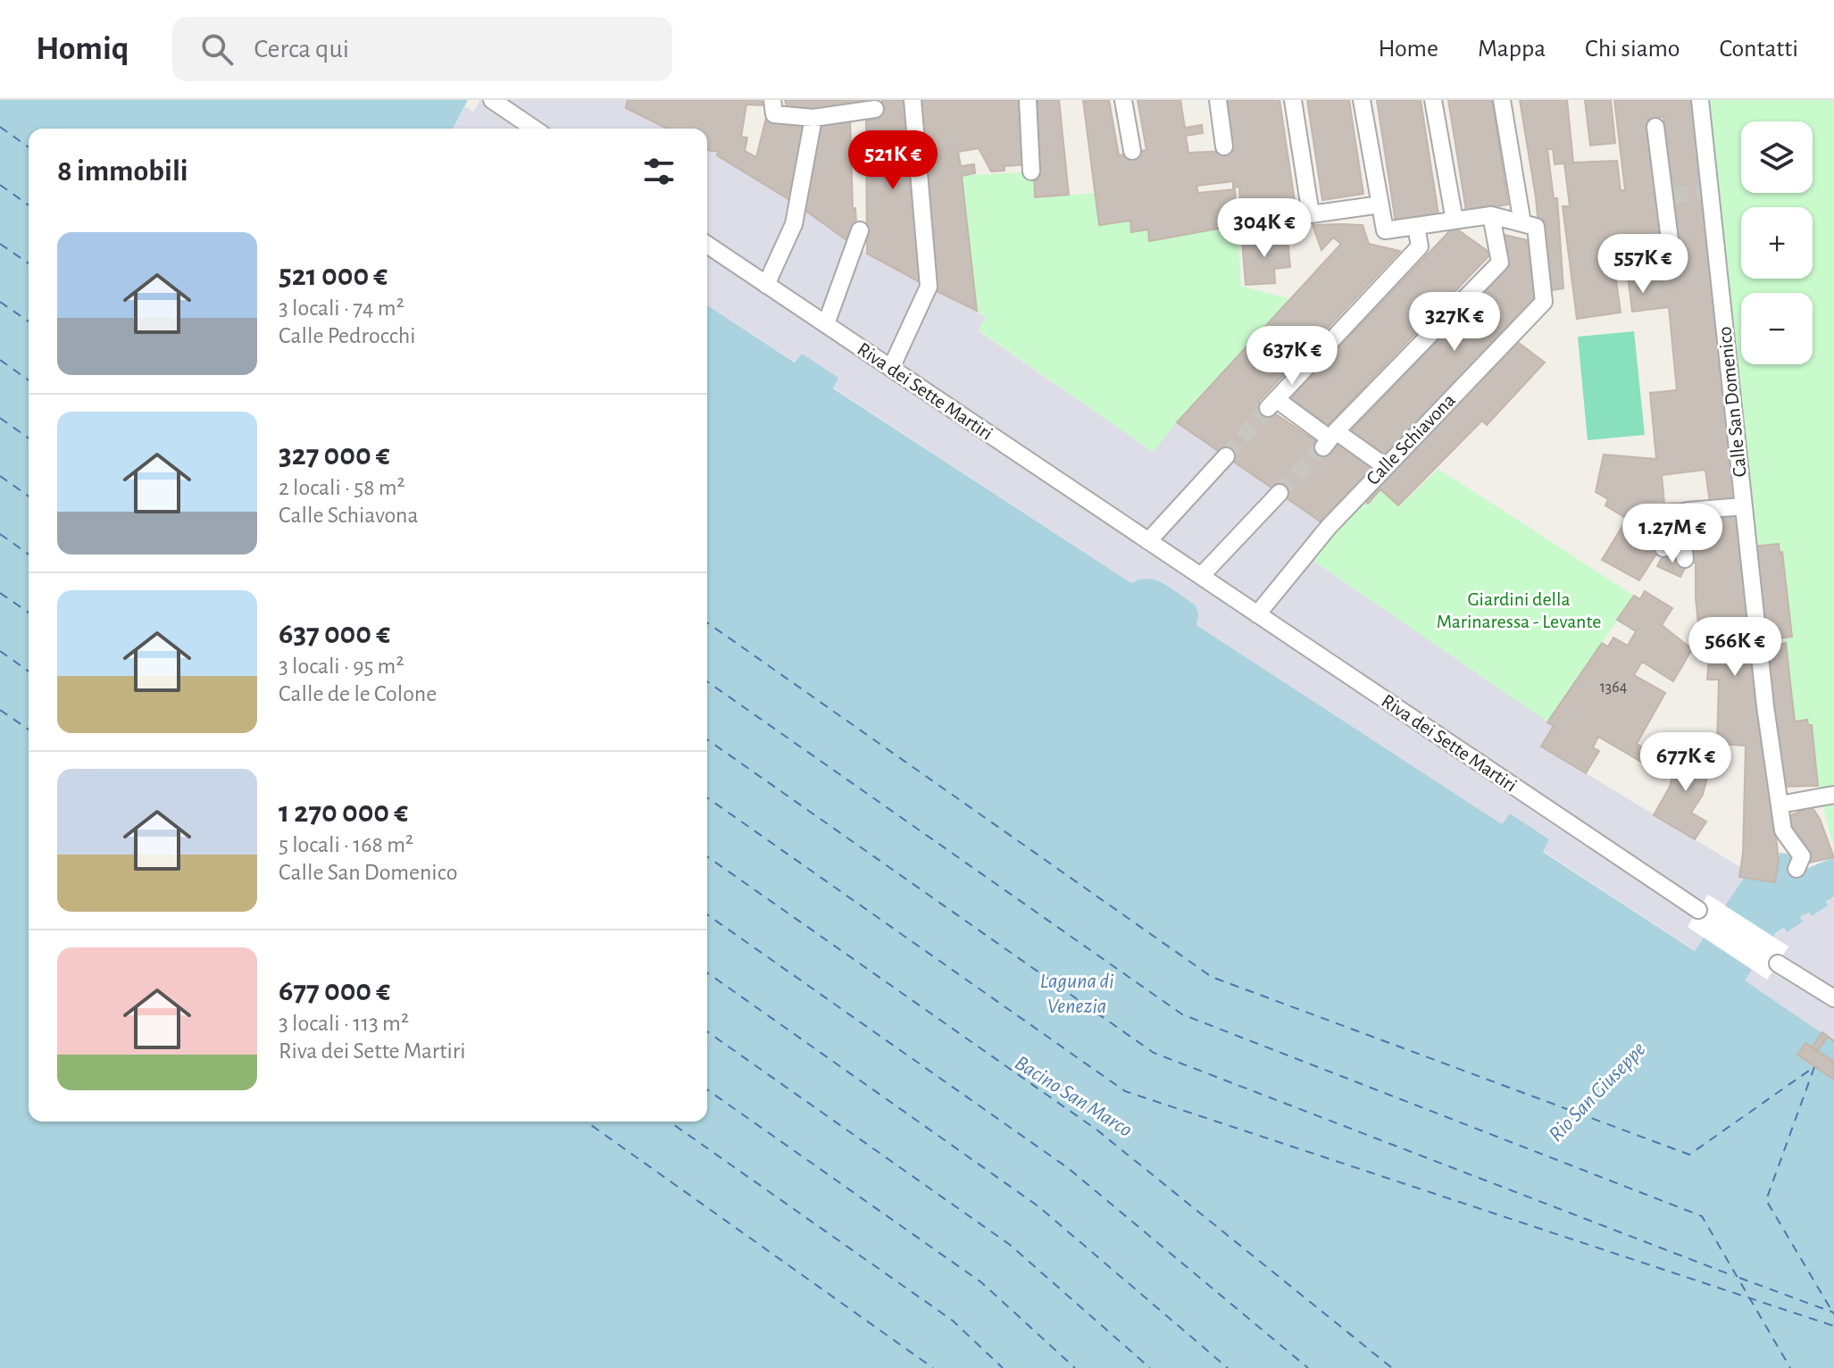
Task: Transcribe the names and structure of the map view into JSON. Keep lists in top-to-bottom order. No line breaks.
{"streets":{"street":["Riva dei Sette Martiri","Calle San Domenico","Calle Schiavona"]},"crossings":[["Riva dei Sette Martiri","Calle Schiavona"]],"water":["Laguna di Venezia","Rio San Giuseppe","Bacino San Marco"],"parks":["Giardini della Marinaressa - Levante"],"house_numbers":["1364"],"page":{"header":"Homiq","search":"Cerca qui","nav":["Home","Mappa","Chi siamo","Contatti"],"map_buttons":["+","−"],"heading":"8 immobili","price":["521K €","304K €","557K €","327K €","637K €","1.27M €","566K €","677K €"],"list":[{"name":"521 000 €","note":"3 locali · 74 m² · Calle Pedrocchi"},{"name":"327 000 €","note":"2 locali · 58 m² · Calle Schiavona"},{"name":"637 000 €","note":"3 locali · 95 m² · Calle de le Colone"},{"name":"1 270 000 €","note":"5 locali · 168 m² · Calle San Domenico"},{"name":"677 000 €","note":"3 locali · 113 m² · Riva dei Sette Martiri"}]}}
